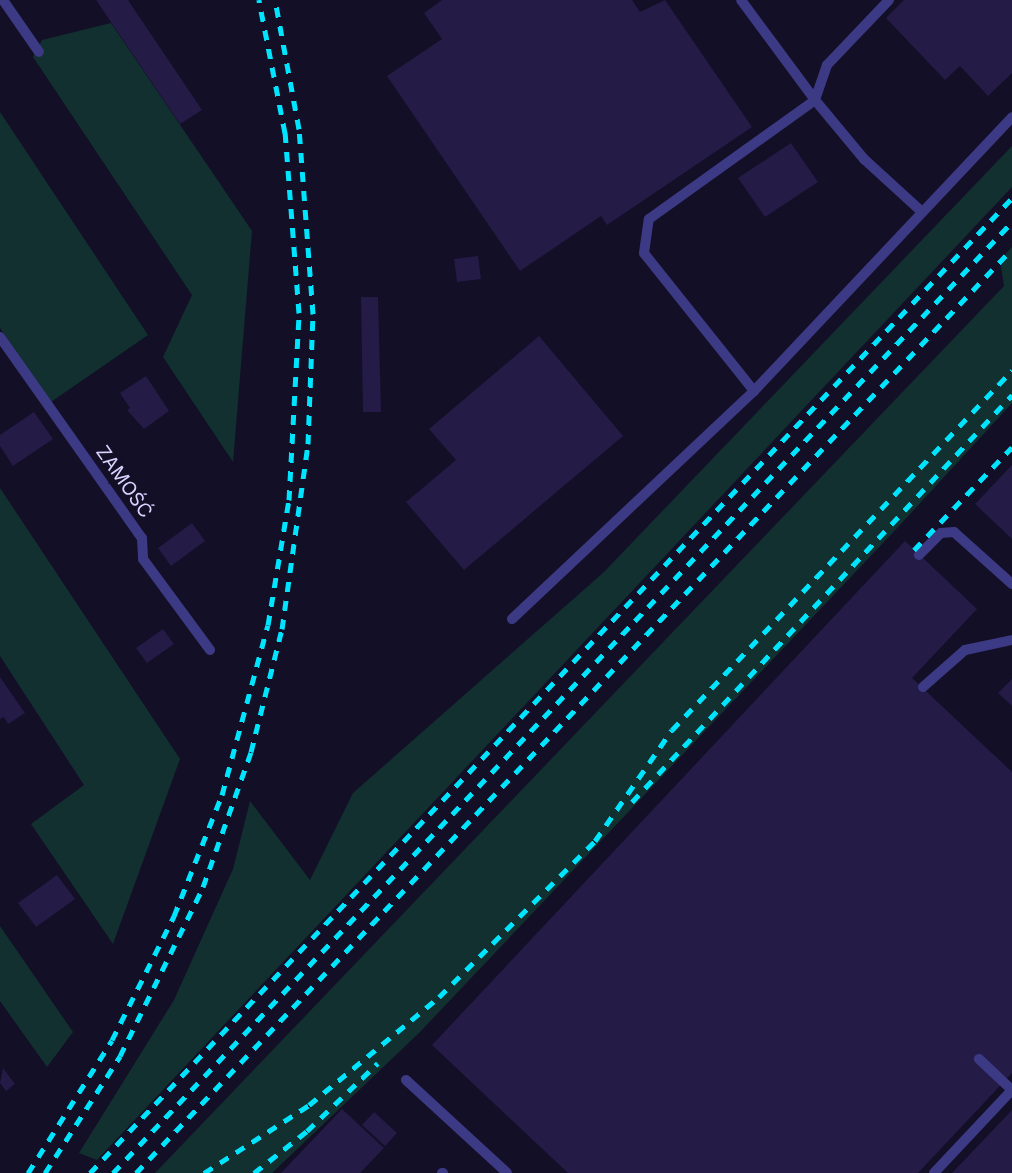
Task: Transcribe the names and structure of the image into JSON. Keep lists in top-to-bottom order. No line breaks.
{"streets":{"lane":["ZAMOŚĆ"]}}
